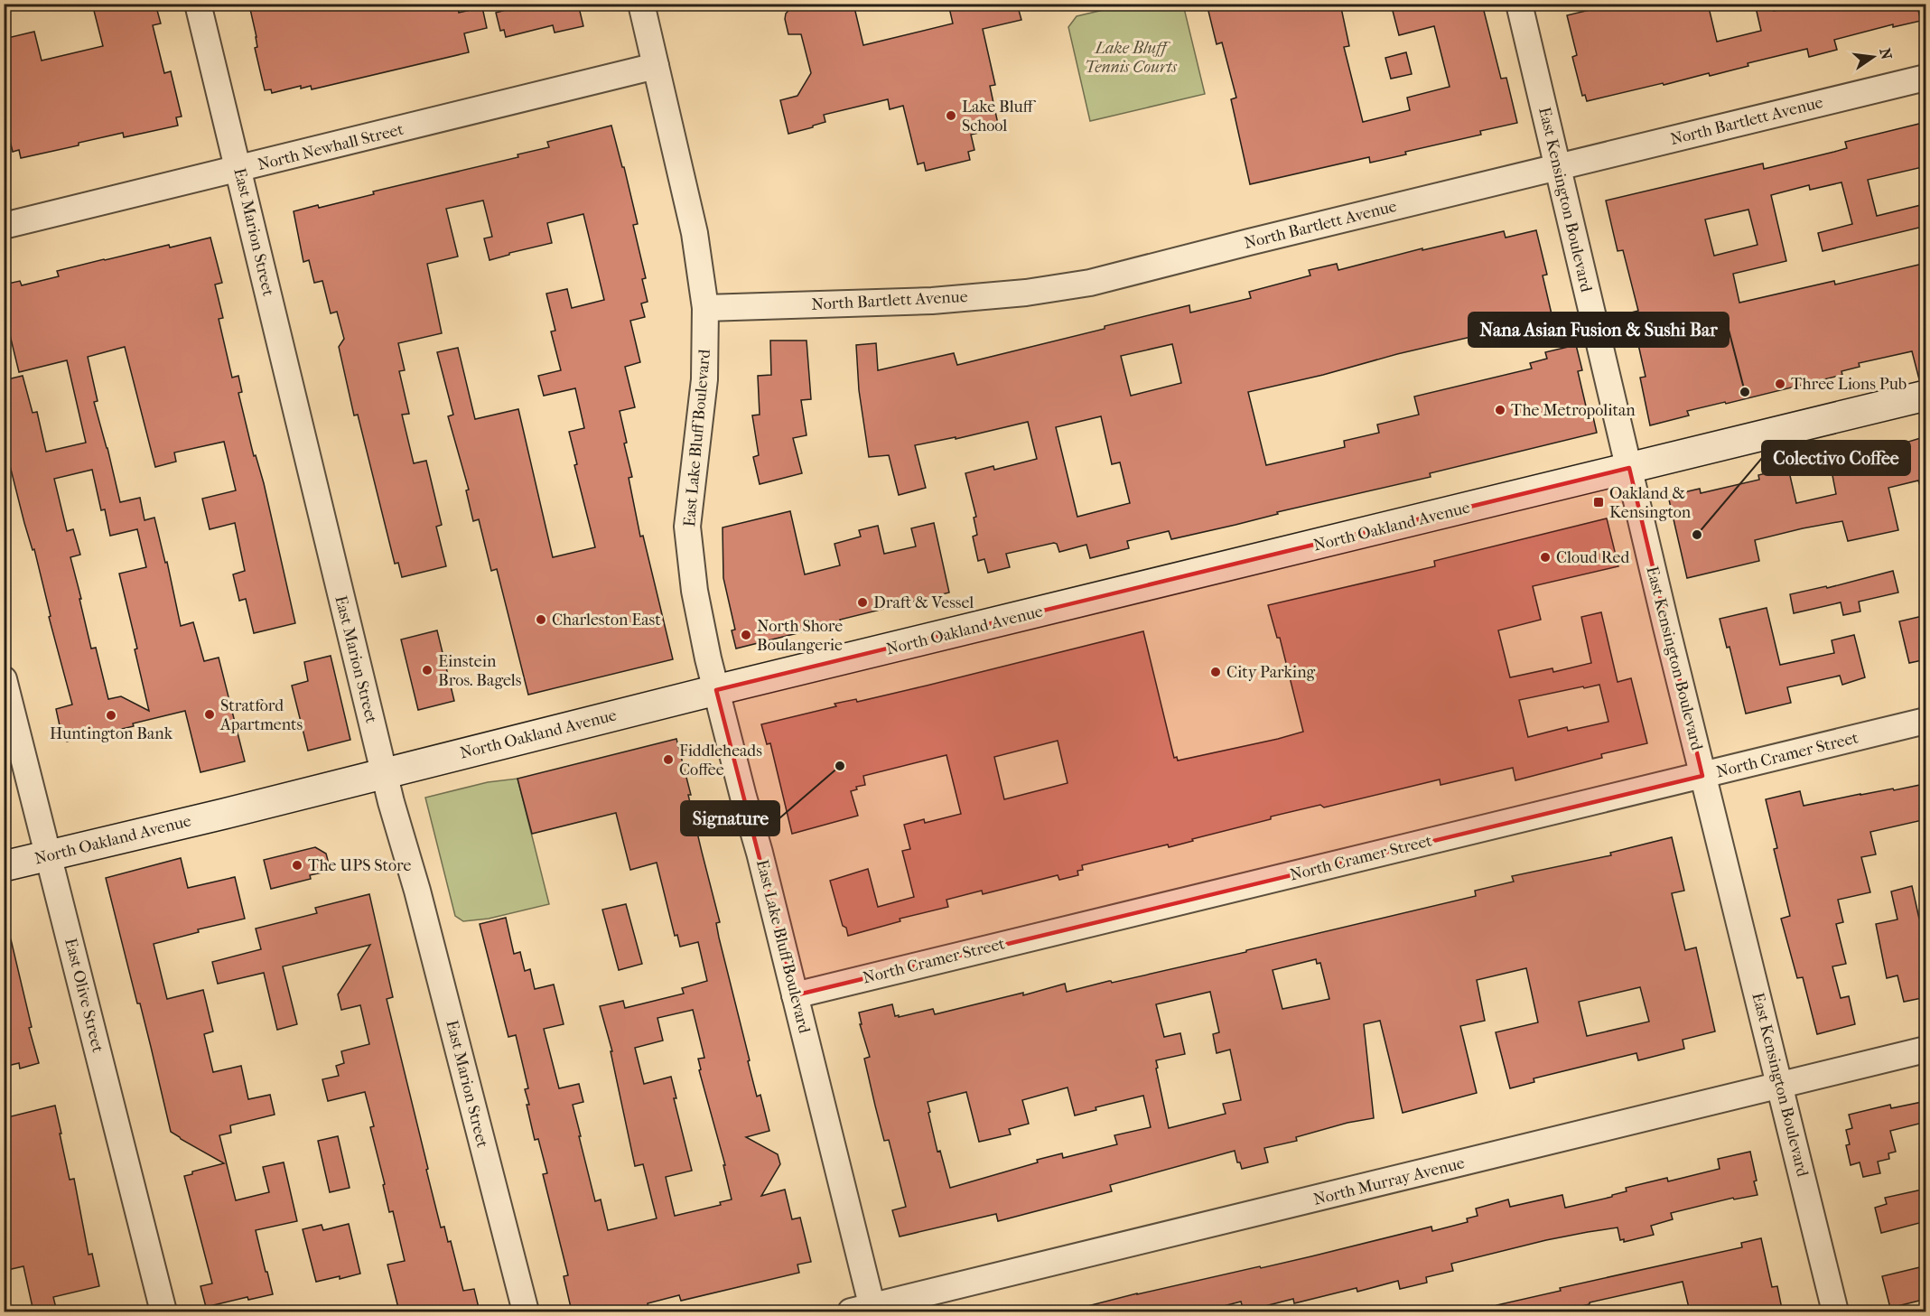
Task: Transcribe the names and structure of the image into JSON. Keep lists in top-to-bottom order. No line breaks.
{"streets":{"main road":["North Oakland Avenue"],"street":["North Bartlett Avenue","North Newhall Street","East Kensington Boulevard","East Marion Street","East Lake Bluff Boulevard","North Cramer Street","East Olive Street","North Murray Avenue"]},"crossings":[["North Bartlett Avenue","East Kensington Boulevard"],["North Bartlett Avenue","East Lake Bluff Boulevard"],["North Newhall Street","East Marion Street"],["North Newhall Street","East Lake Bluff Boulevard"],["East Kensington Boulevard","North Oakland Avenue"],["East Kensington Boulevard","North Cramer Street"],["East Kensington Boulevard","North Murray Avenue"],["East Marion Street","North Oakland Avenue"],["East Lake Bluff Boulevard","North Oakland Avenue"],["East Lake Bluff Boulevard","North Cramer Street"],["East Lake Bluff Boulevard","North Murray Avenue"],["North Oakland Avenue","East Olive Street"]],"parks":["Lake Bluff Tennis Courts"],"places":{"other":["Lake Bluff School","Three Lions Pub","Nana Asian Fusion & Sushi Bar","The Metropolitan","Colectivo Coffee","Cloud Red","Draft & Vessel","Charleston East","North Shore Boulangerie","Einstein Bros. Bagels","City Parking","Stratford Apartments","Huntington Bank","Fiddleheads Coffee","Signature","The UPS Store"],"transit":["Oakland & Kensington"]},"north":"right"}
